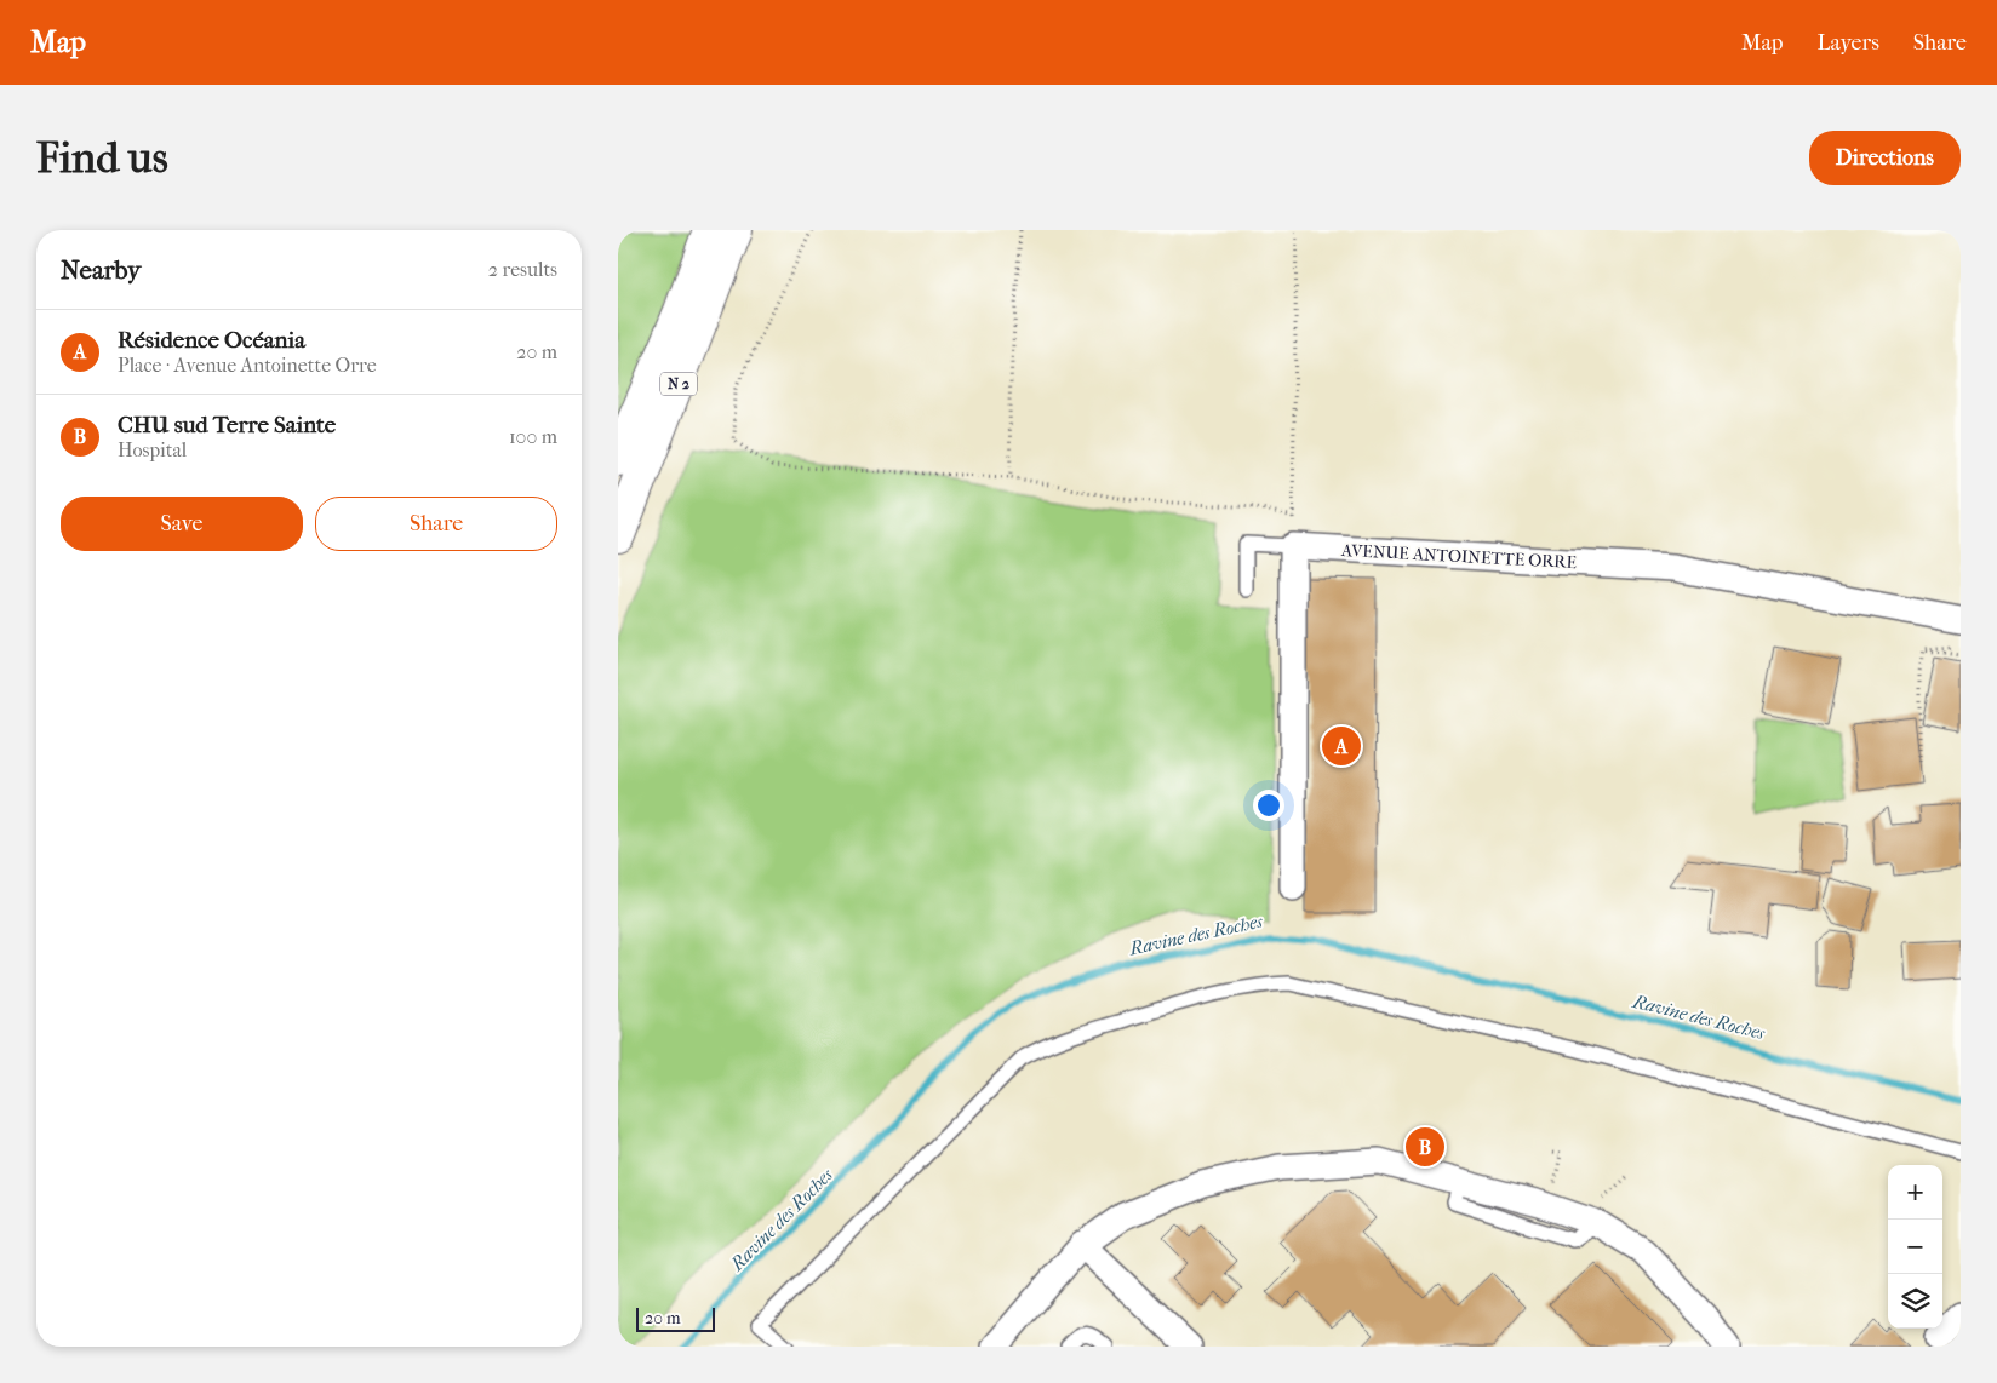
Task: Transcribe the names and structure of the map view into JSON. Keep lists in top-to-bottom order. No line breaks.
{"streets":{"main road":["N 2"],"street":["AVENUE ANTOINETTE ORRE"]},"water":["Ravine des Roches"],"scale_bar":"20 m","page":{"header":"Map","nav":["Map","Layers","Share"],"buttons":["Directions",["Save","Share"]],"title":"Find us","heading":["Nearby","2 results"],"list":[{"mark":"A","name":"Résidence Océania","note":"Place · Avenue Antoinette Orre","value":"20 m"},{"mark":"B","name":"CHU sud Terre Sainte","note":"Hospital","value":"100 m"}],"pins":["A","B"],"map_buttons":["+","−"],"scale":"20 m"}}
